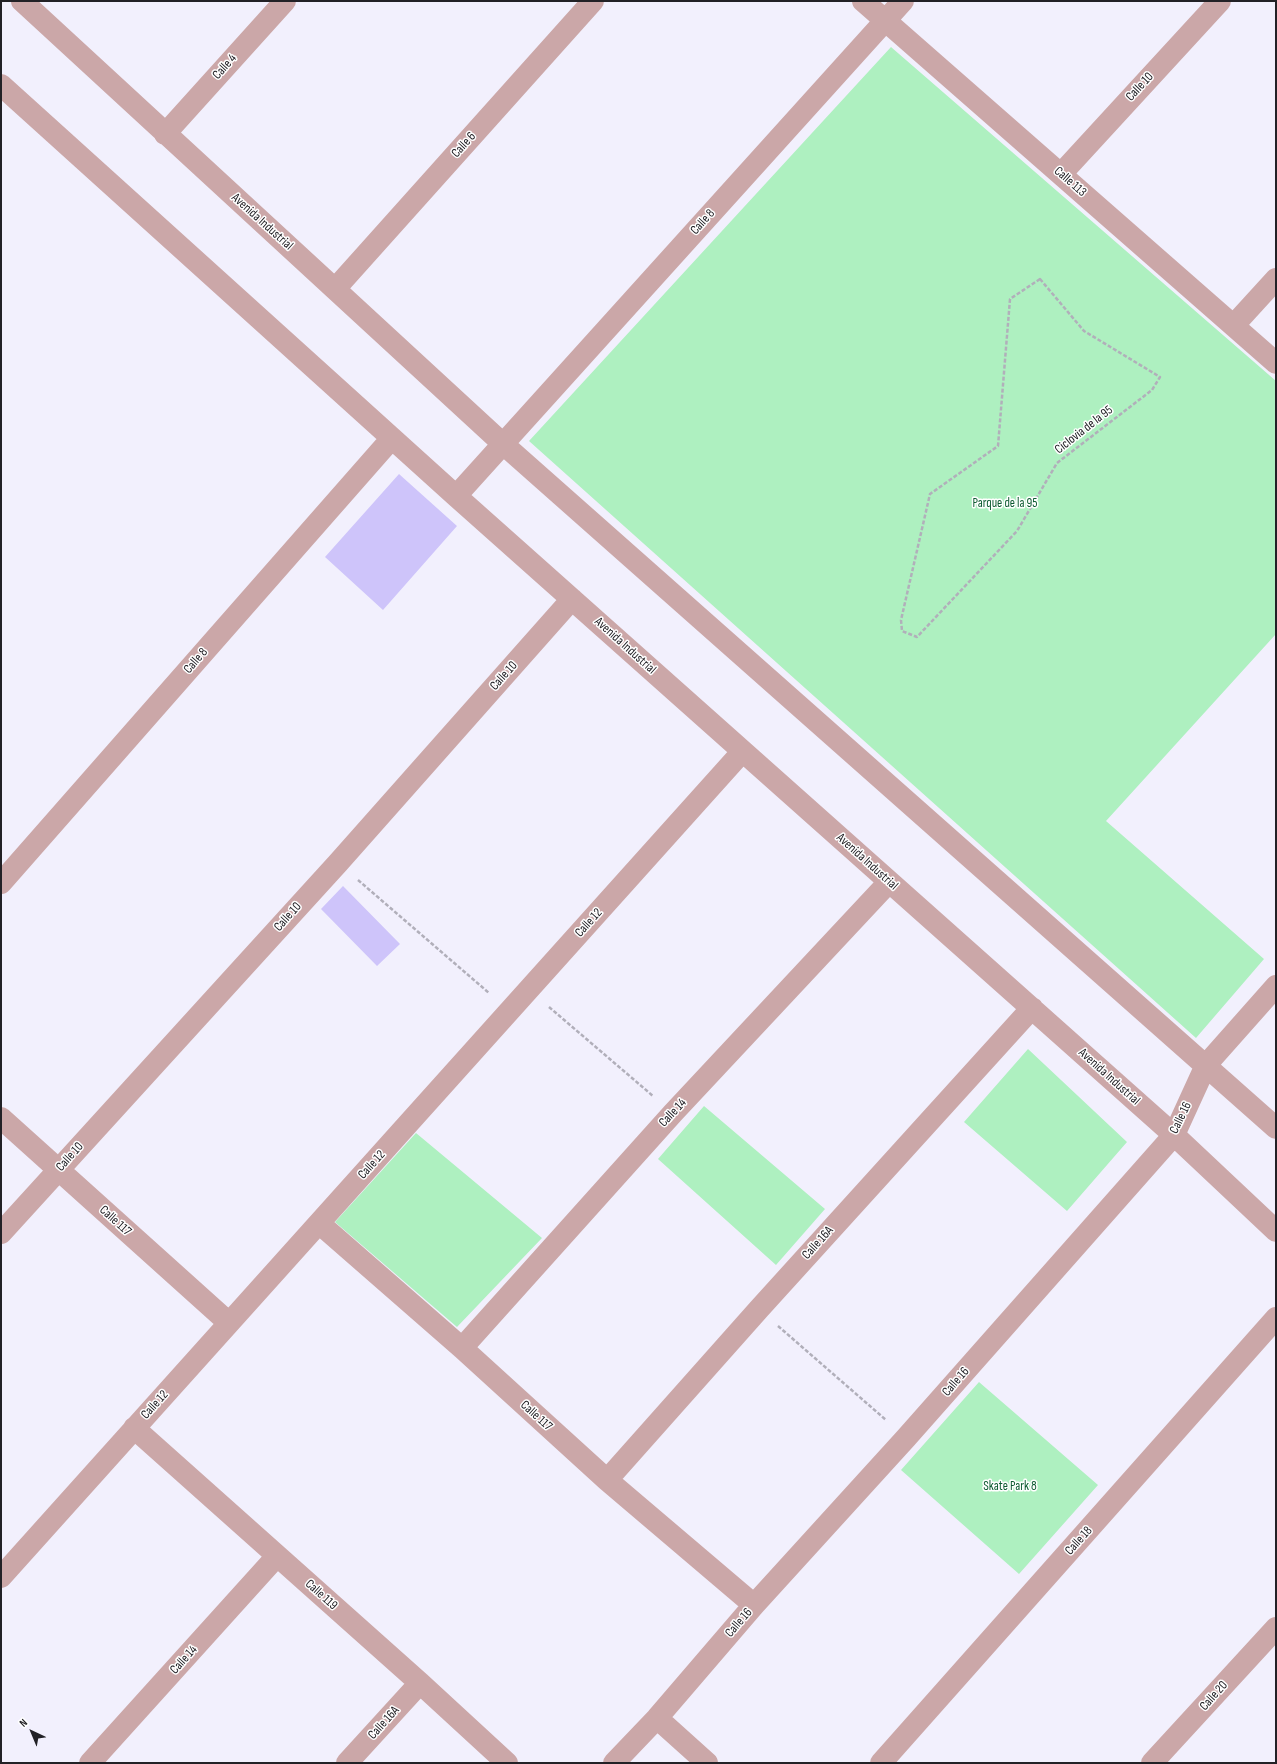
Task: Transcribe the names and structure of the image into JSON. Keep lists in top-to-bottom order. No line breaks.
{"streets":{"street":["Calle 4","Calle 10","Calle 6","Calle 113","Avenida Industrial","Calle 8","Calle 12","Calle 14","Calle 16","Calle 117","Calle 16A","Calle 18","Calle 119","Calle 20"],"path":["Ciclovia de la 95"]},"crossings":[["Calle 4","Avenida Industrial"],["Calle 10","Calle 113"],["Calle 10","Avenida Industrial"],["Calle 10","Calle 117"],["Calle 6","Avenida Industrial"],["Calle 113","Calle 8"],["Avenida Industrial","Calle 8"],["Avenida Industrial","Calle 12"],["Avenida Industrial","Calle 14"],["Avenida Industrial","Calle 16"],["Avenida Industrial","Calle 16A"],["Calle 12","Calle 117"],["Calle 12","Calle 119"],["Calle 14","Calle 117"],["Calle 14","Calle 119"],["Calle 16","Calle 117"],["Calle 117","Calle 16A"],["Calle 16A","Calle 119"]],"parks":["Parque de la 95","Skate Park 8"],"north":"top left"}
